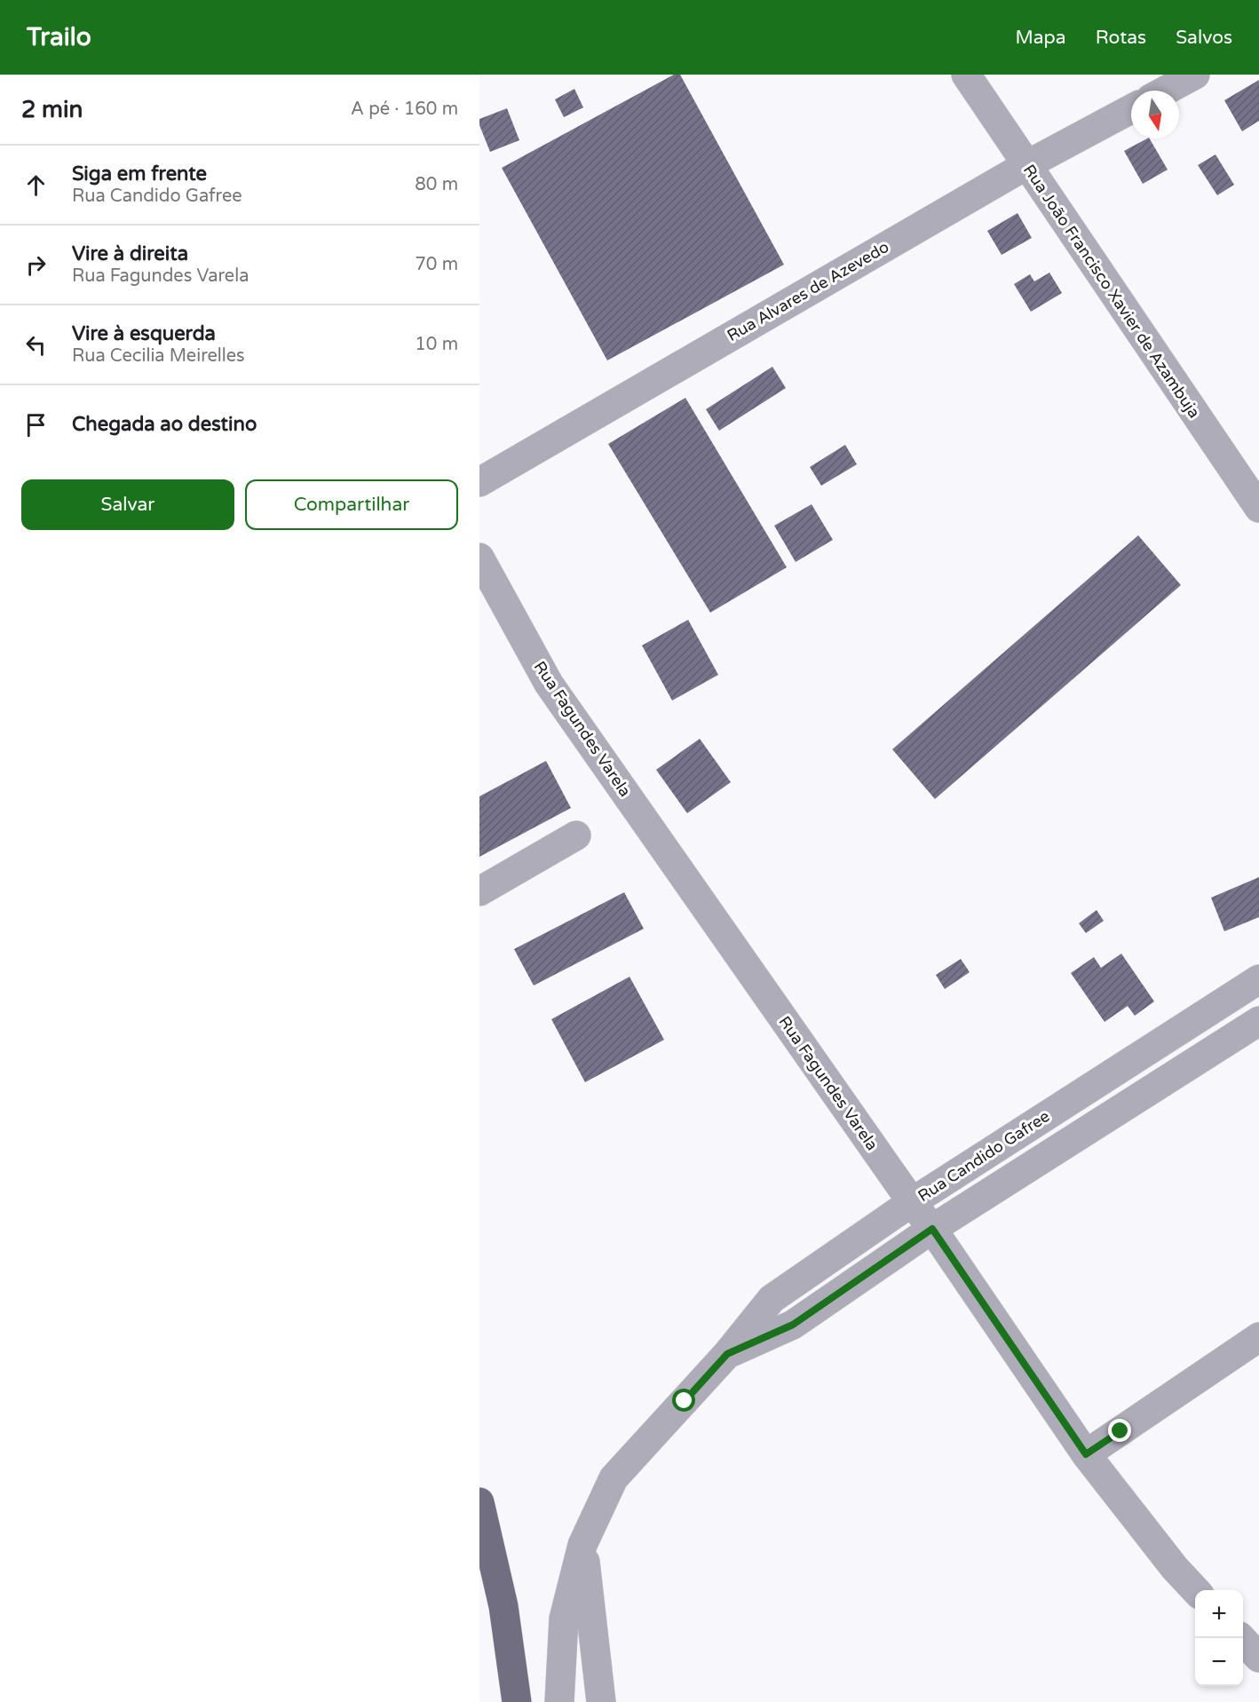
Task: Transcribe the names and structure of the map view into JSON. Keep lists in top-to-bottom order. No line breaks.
{"streets":{"street":["Rua Alvares de Azevedo","Rua João Francisco Xavier de Azambuja","Rua Fagundes Varela","Rua Candido Gafree"]},"crossings":[["Rua Alvares de Azevedo","Rua João Francisco Xavier de Azambuja"],["Rua Fagundes Varela","Rua Candido Gafree"]],"north":"bottom","page":{"header":"Trailo","nav":["Mapa","Rotas","Salvos"],"heading":["2 min","A pé · 160 m"],"list":[["Siga em frente","Rua Candido Gafree","80 m"],["Vire à direita","Rua Fagundes Varela","70 m"],["Vire à esquerda","Rua Cecilia Meirelles","10 m"],"Chegada ao destino"],"buttons":["Salvar","Compartilhar"],"map_buttons":["+","−"]}}
